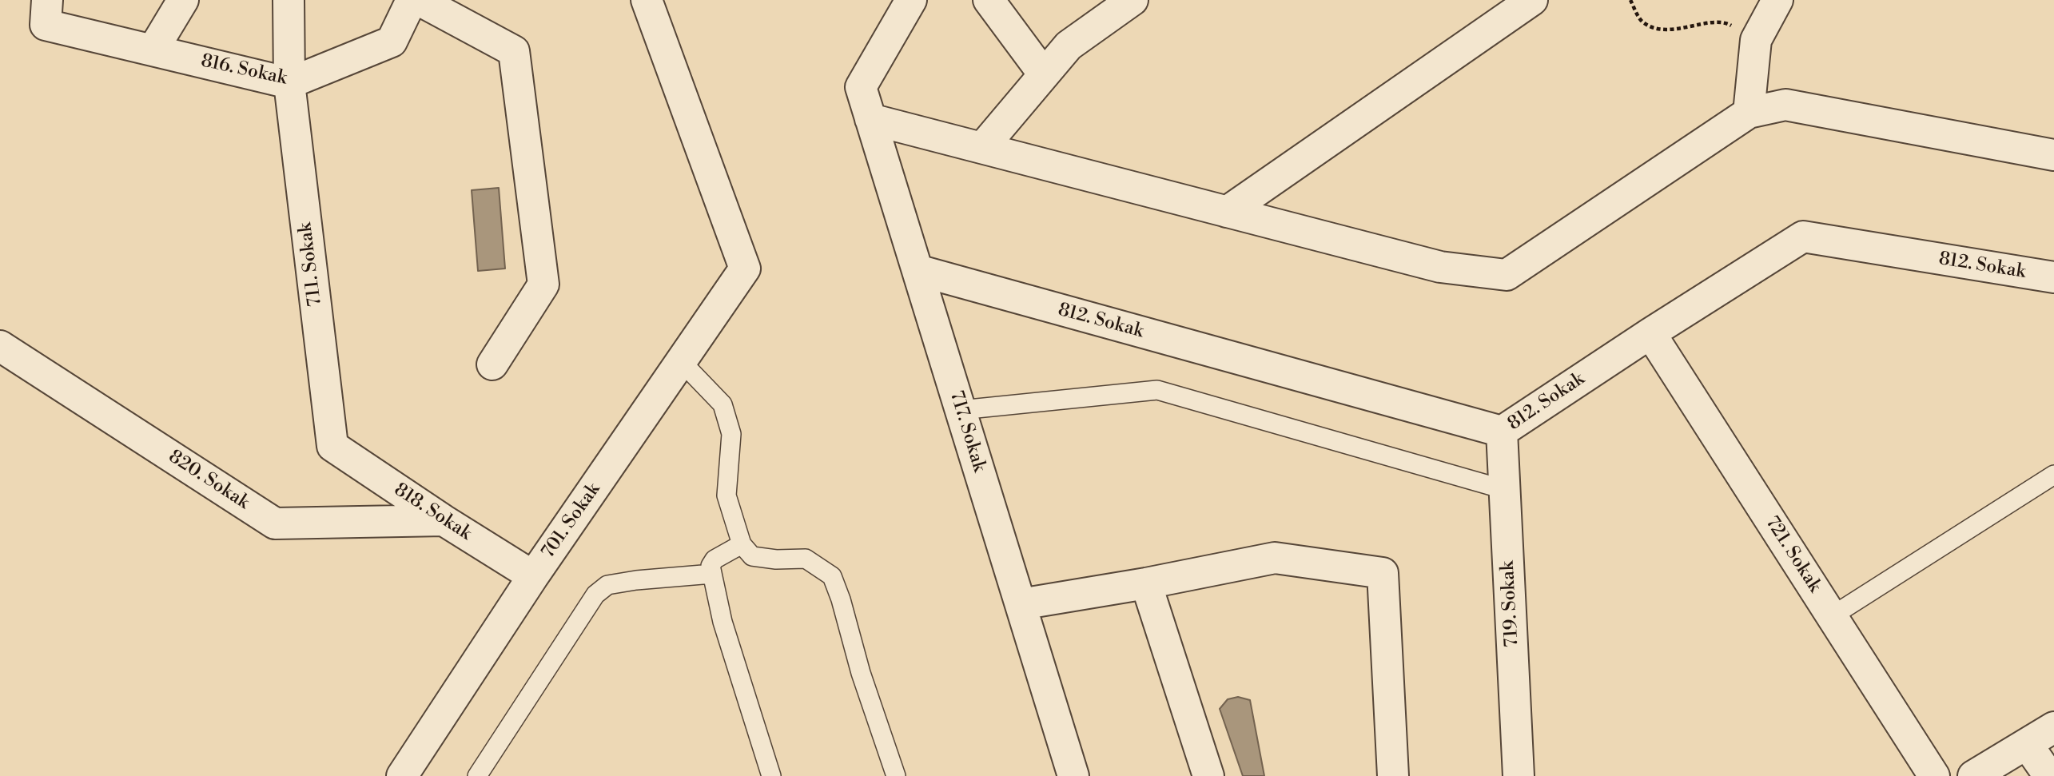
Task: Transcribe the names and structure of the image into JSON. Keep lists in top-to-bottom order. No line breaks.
{"streets":{"street":["816. Sokak","711. Sokak","812. Sokak","717. Sokak","820. Sokak","818. Sokak","701. Sokak","721. Sokak","719. Sokak"]},"crossings":[["816. Sokak","711. Sokak"],["711. Sokak","818. Sokak"],["812. Sokak","717. Sokak"],["812. Sokak","721. Sokak"],["812. Sokak","719. Sokak"],["820. Sokak","818. Sokak"],["818. Sokak","701. Sokak"]]}
